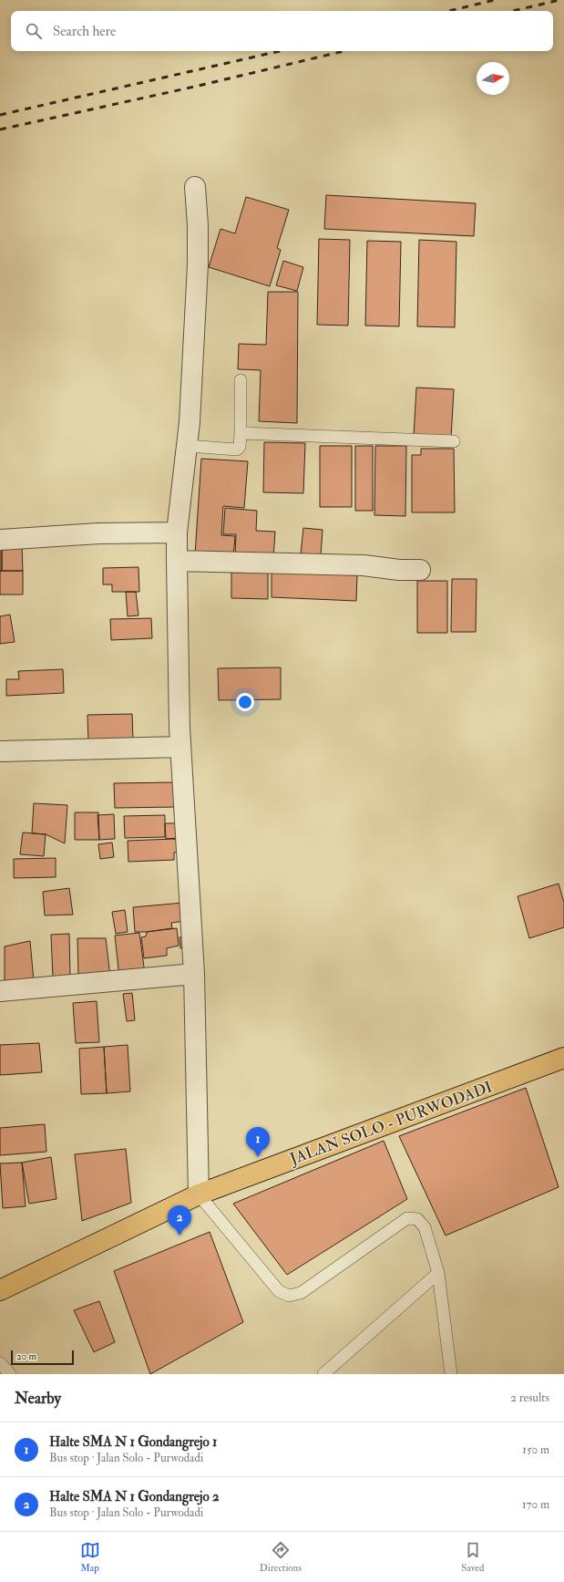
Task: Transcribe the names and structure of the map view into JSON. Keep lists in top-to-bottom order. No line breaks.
{"streets":{"main road":["JALAN SOLO - PURWODADI"]},"scale_bar":"20 m","north":"right","page":{"search":"Search here","pins":["1","2"],"scale":"20 m","heading":["Nearby","2 results"],"list":[{"mark":"1","name":"Halte SMA N 1 Gondangrejo 1","note":"Bus stop · Jalan Solo - Purwodadi","value":"150 m"},{"mark":"2","name":"Halte SMA N 1 Gondangrejo 2","note":"Bus stop · Jalan Solo - Purwodadi","value":"170 m"}],"nav":["Map","Directions","Saved"]}}
